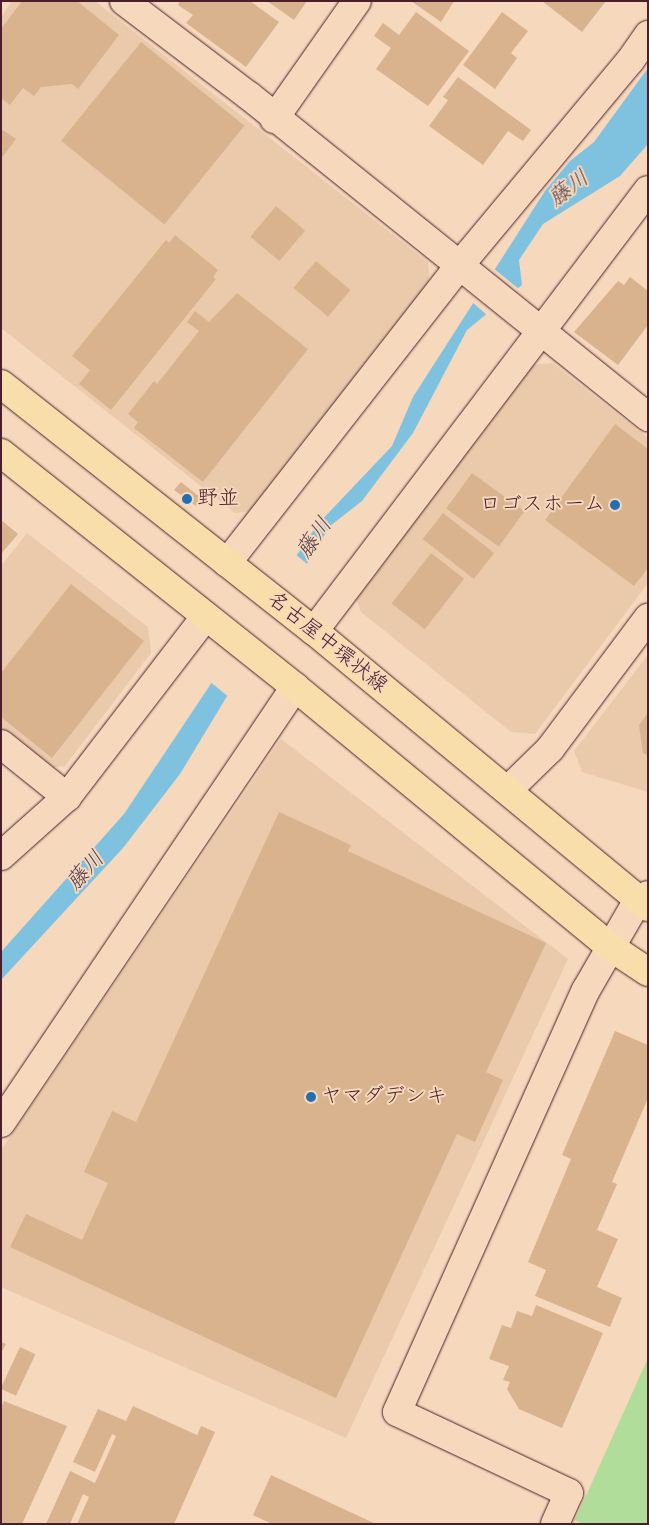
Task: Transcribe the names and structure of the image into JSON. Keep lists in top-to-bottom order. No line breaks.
{"streets":{"main road":["名古屋中環状線"]},"water":["藤川"],"places":["野並","ロゴスホーム","ヤマダデンキ"]}
